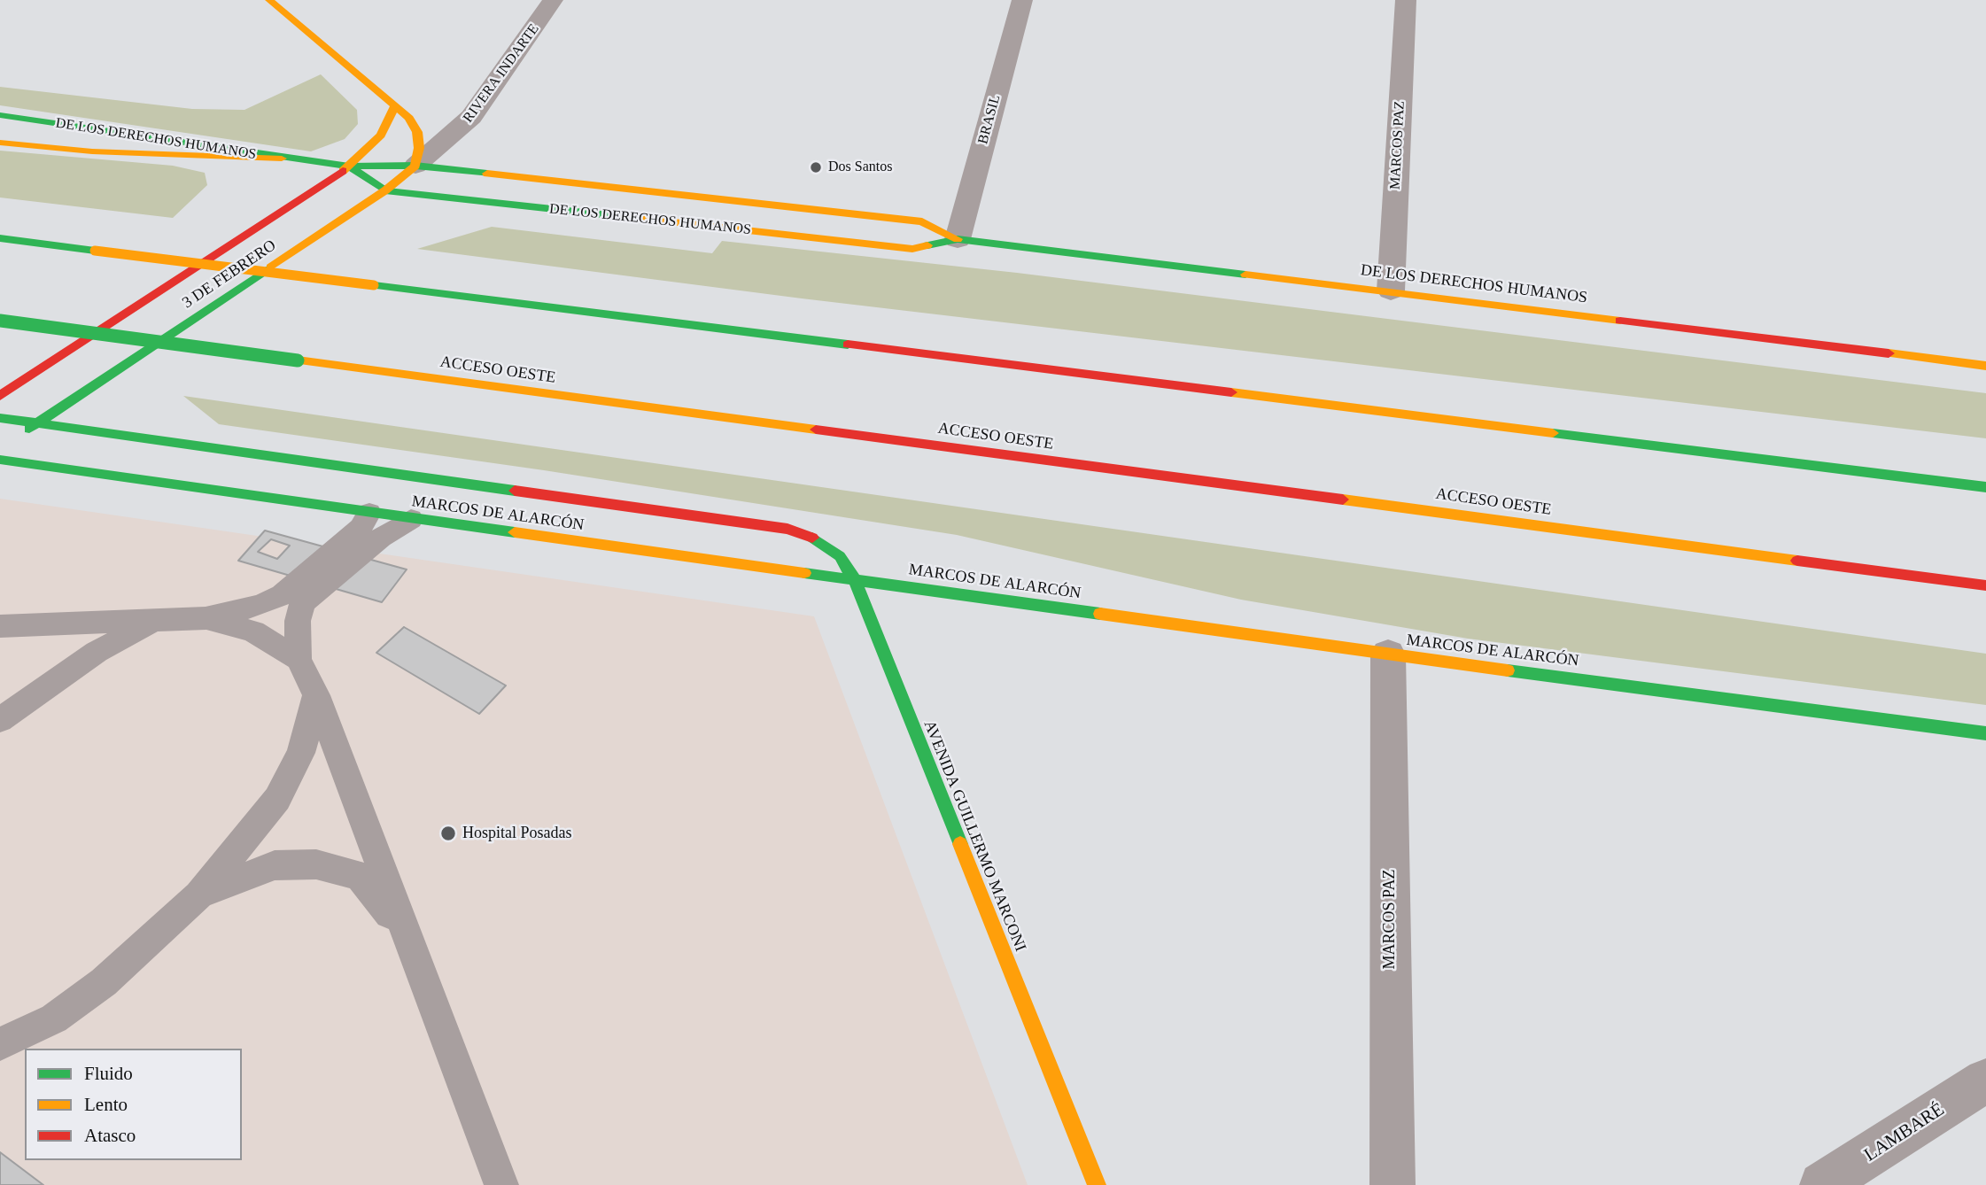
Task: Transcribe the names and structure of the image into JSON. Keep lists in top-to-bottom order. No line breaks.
{"streets":{"main road":["DE LOS DERECHOS HUMANOS","3 DE FEBRERO","ACCESO OESTE","MARCOS DE ALARCÓN","AVENIDA GUILLERMO MARCONI"],"street":["RIVERA INDARTE","BRASIL","MARCOS PAZ","LAMBARÉ"]},"crossings":[["RIVERA INDARTE","DE LOS DERECHOS HUMANOS"],["RIVERA INDARTE","3 DE FEBRERO"],["BRASIL","DE LOS DERECHOS HUMANOS"],["DE LOS DERECHOS HUMANOS","MARCOS PAZ"],["DE LOS DERECHOS HUMANOS","3 DE FEBRERO"],["MARCOS PAZ","MARCOS DE ALARCÓN"],["3 DE FEBRERO","MARCOS DE ALARCÓN"],["MARCOS DE ALARCÓN","AVENIDA GUILLERMO MARCONI"]],"places":["Dos Santos","Hospital Posadas"],"legend":["Fluido","Lento","Atasco"]}
